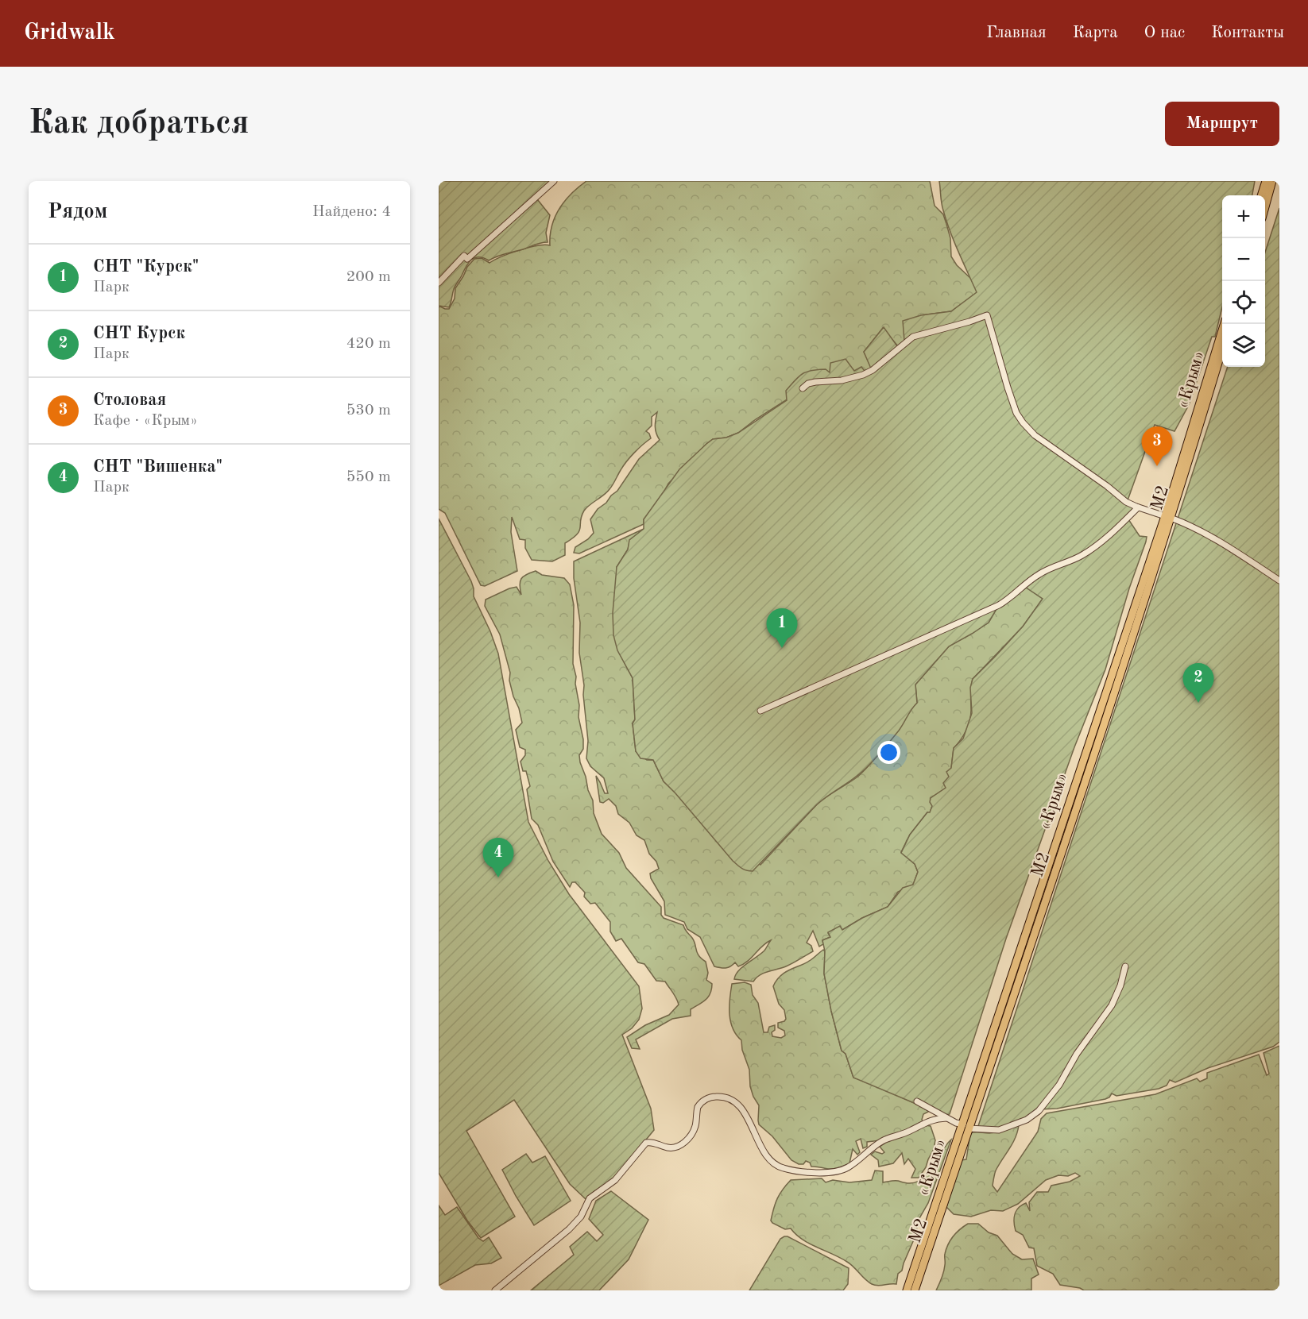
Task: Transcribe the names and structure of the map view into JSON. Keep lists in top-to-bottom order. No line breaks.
{"streets":{"highway":["«Крым»","М2"]},"crossings":[["«Крым»","М2"]],"page":{"header":"Gridwalk","nav":["Главная","Карта","О нас","Контакты"],"buttons":"Маршрут","title":"Как добраться","heading":["Рядом","Найдено: 4"],"map_buttons":["+","−"],"list":[{"mark":"1","name":"СНТ \"Курск\"","note":"Парк","value":"200 m"},{"mark":"2","name":"СНТ Курск","note":"Парк","value":"420 m"},{"mark":"3","name":"Столовая","note":"Кафе · «Крым»","value":"530 m"},{"mark":"4","name":"СНТ \"Вишенка\"","note":"Парк","value":"550 m"}],"pins":["3","1","2","4"]}}
